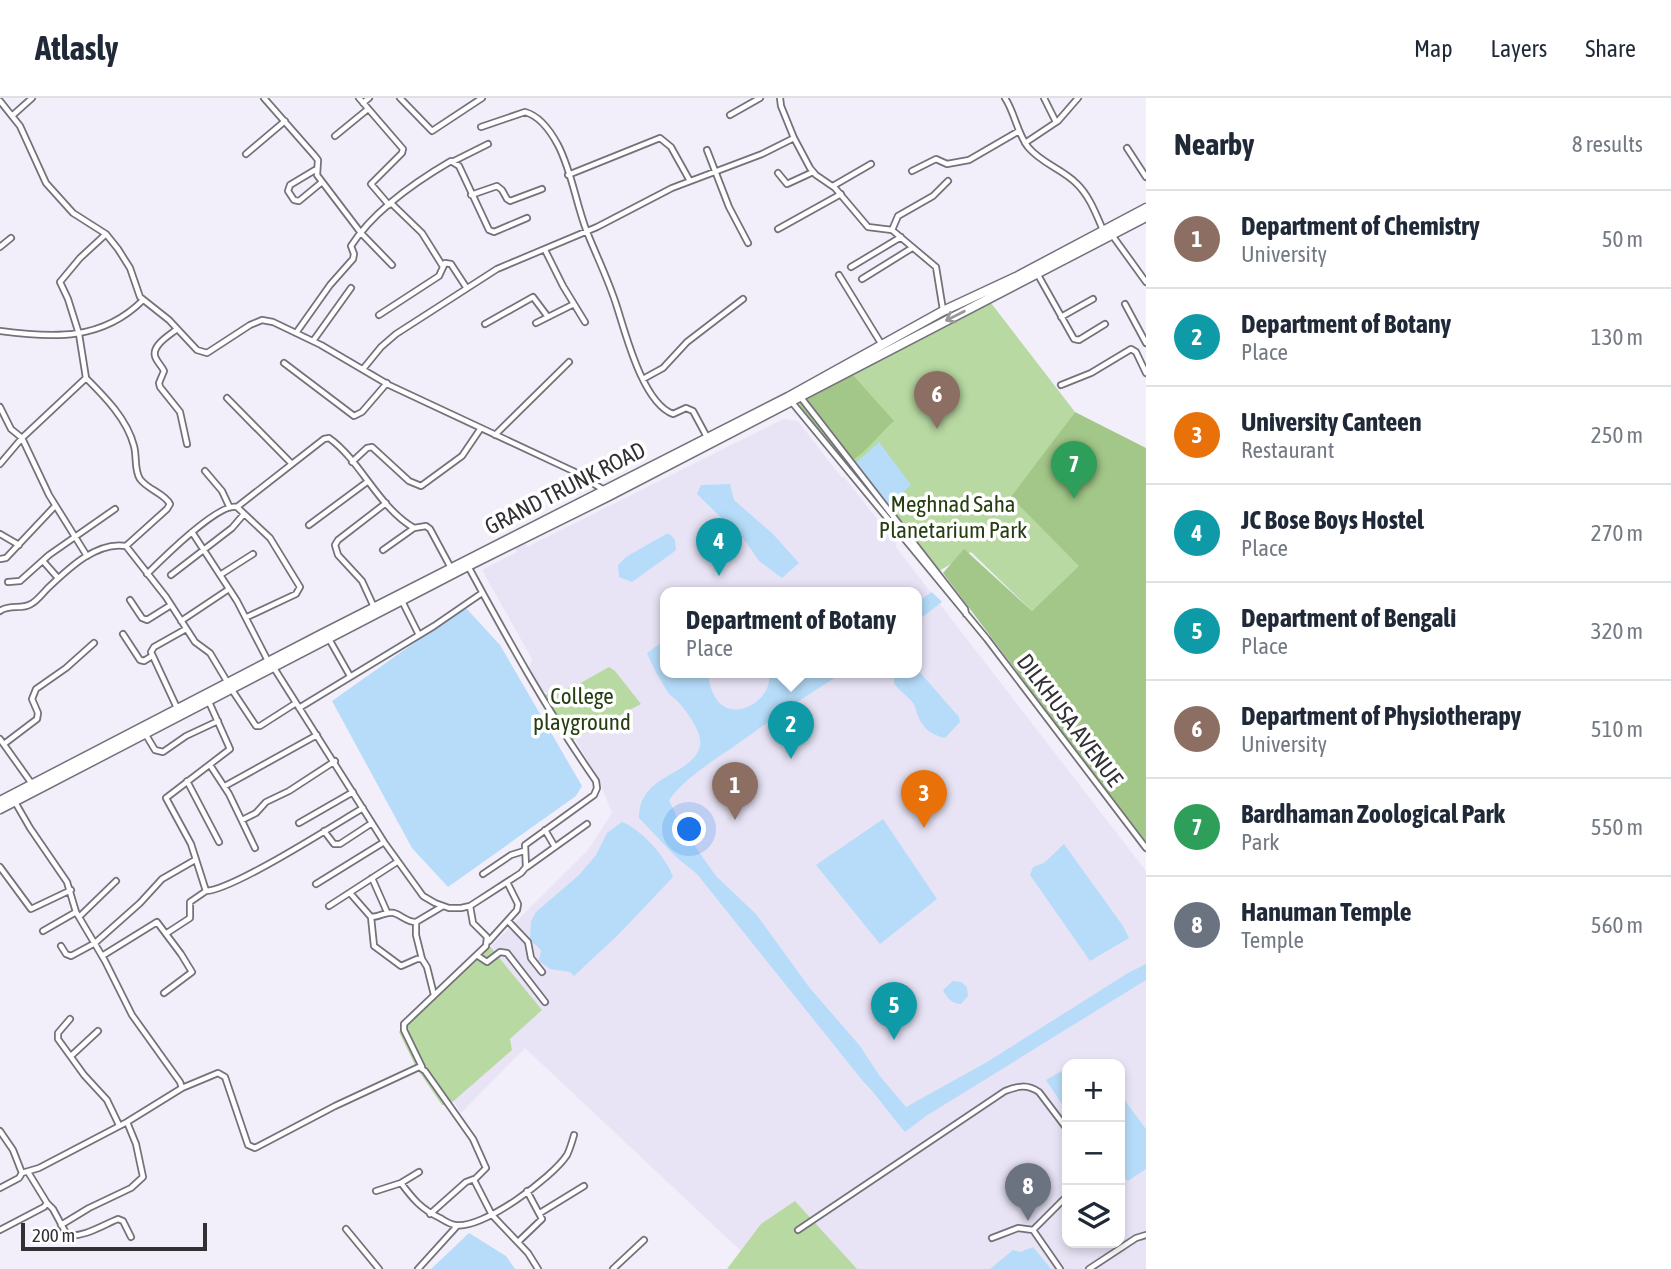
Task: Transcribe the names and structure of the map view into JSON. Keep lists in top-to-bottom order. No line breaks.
{"streets":{"main road":["GRAND TRUNK ROAD"],"street":["DILKHUSA AVENUE"]},"crossings":[["GRAND TRUNK ROAD","DILKHUSA AVENUE"]],"parks":["Meghnad Saha Planetarium Park","College playground"],"scale_bar":"200 m","page":{"header":"Atlasly","nav":["Map","Layers","Share"],"heading":["Nearby","8 results"],"list":[{"mark":"1","name":"Department of Chemistry","note":"University","value":"50 m"},{"mark":"2","name":"Department of Botany","note":"Place","value":"130 m"},{"mark":"3","name":"University Canteen","note":"Restaurant","value":"250 m"},{"mark":"4","name":"JC Bose Boys Hostel","note":"Place","value":"270 m"},{"mark":"5","name":"Department of Bengali","note":"Place","value":"320 m"},{"mark":"6","name":"Department of Physiotherapy","note":"University","value":"510 m"},{"mark":"7","name":"Bardhaman Zoological Park","note":"Park","value":"550 m"},{"mark":"8","name":"Hanuman Temple","note":"Temple","value":"560 m"}],"pins":["6","7","4","2","1","3","5","8"],"popup":["Department of Botany","Place"],"map_buttons":["+","−"],"scale":"200 m"}}
